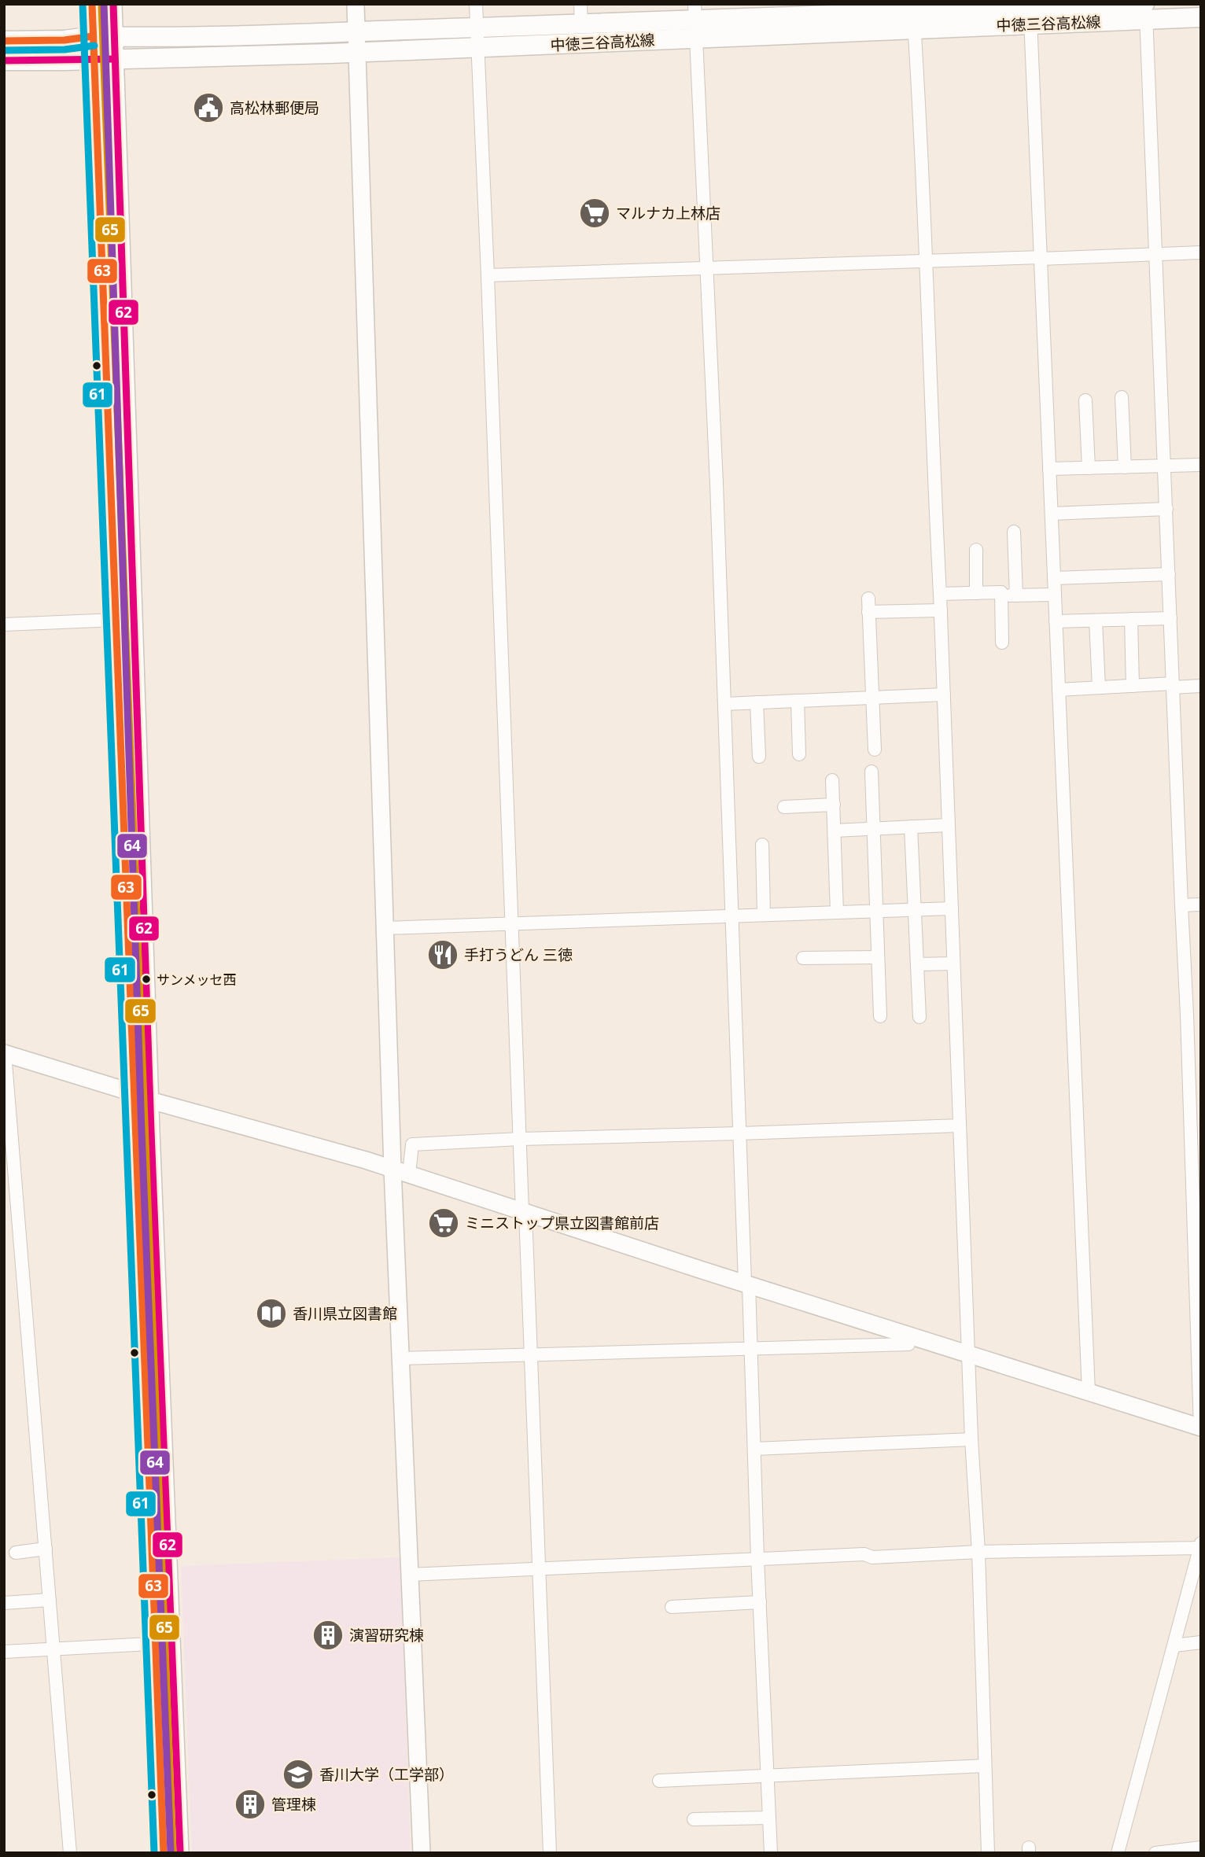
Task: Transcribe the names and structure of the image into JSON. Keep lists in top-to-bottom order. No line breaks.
{"streets":{"main road":["中徳三谷高松線"]},"places":{"public building":["高松林郵便局"],"supermarket":["マルナカ上林店","ミニストップ県立図書館前店"],"restaurant":["手打うどん 三徳"],"other":["サンメッセ西"],"library":["香川県立図書館"],"building":["演習研究棟","管理棟"],"school or university":["香川大学（工学部）"]},"lines":["transit line 62","transit line 63","transit line 61","transit line 65","transit line 64"]}
